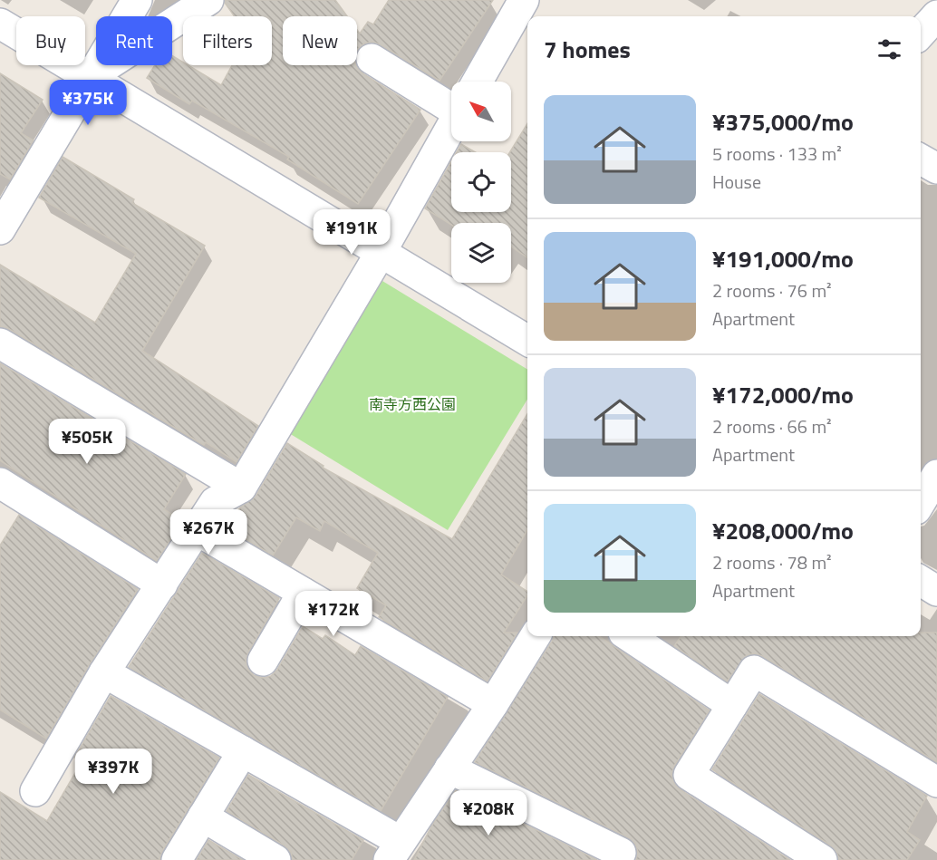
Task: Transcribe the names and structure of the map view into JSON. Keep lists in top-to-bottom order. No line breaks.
{"parks":["南寺方西公園"],"north":"top left","page":{"chip":["Buy","Rent","Filters","New"],"heading":"7 homes","price":["¥375K","¥191K","¥505K","¥267K","¥172K","¥397K","¥208K"],"list":[{"name":"¥375,000/mo","note":"5 rooms · 133 m² · House"},{"name":"¥191,000/mo","note":"2 rooms · 76 m² · Apartment"},{"name":"¥172,000/mo","note":"2 rooms · 66 m² · Apartment"},{"name":"¥208,000/mo","note":"2 rooms · 78 m² · Apartment"}]}}
